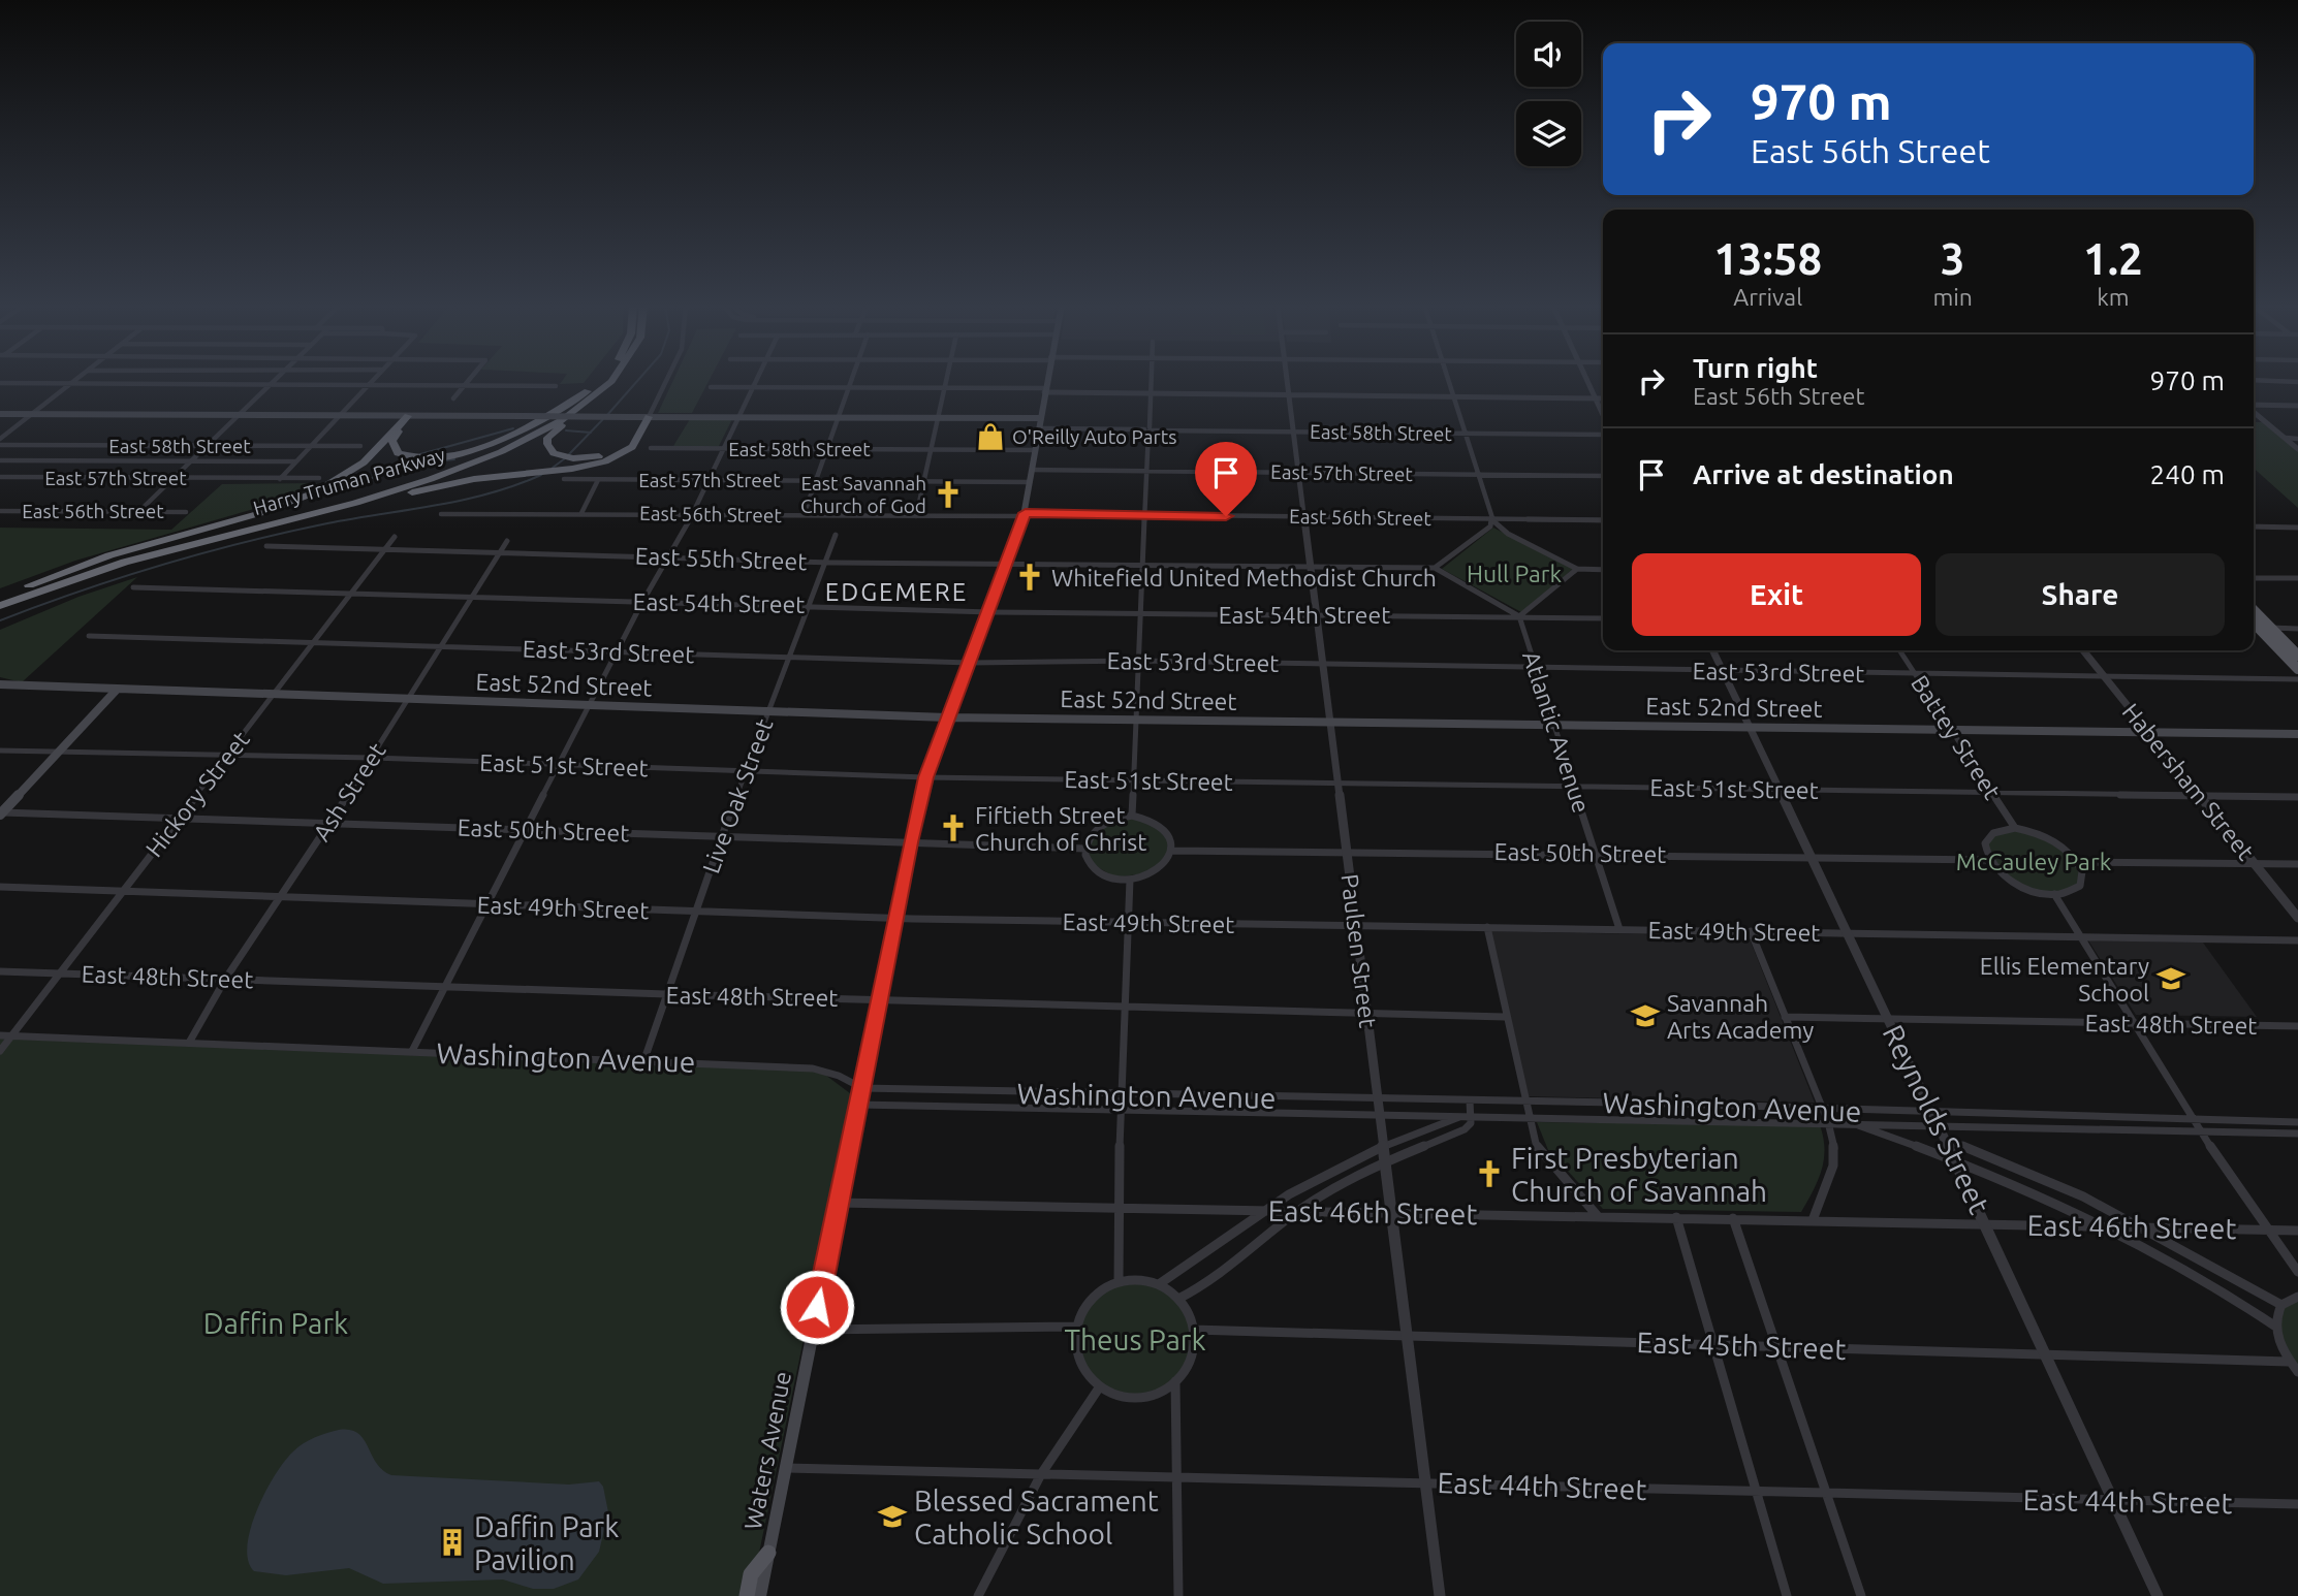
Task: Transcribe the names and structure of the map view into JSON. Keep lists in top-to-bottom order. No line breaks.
{"streets":{"highway":["Harry Truman Parkway"],"main road":["East 52nd Street","Waters Avenue"],"street":["East 58th Street","East 57th Street","East 56th Street","East 55th Street","East 54th Street","East 53rd Street","Atlantic Avenue","Battey Street","East 51st Street","Habersham Street","Ash Street","Hickory Street","Live Oak Street","East 50th Street","East 49th Street","Paulsen Street","East 48th Street","Washington Avenue","Reynolds Street","East 46th Street","East 45th Street","East 44th Street"]},"crossings":[["East 58th Street","Paulsen Street"],["East 58th Street","Waters Avenue"],["East 57th Street","Paulsen Street"],["East 57th Street","Waters Avenue"],["East 56th Street","Paulsen Street"],["East 56th Street","Waters Avenue"],["East 55th Street","Ash Street"],["East 55th Street","Hickory Street"],["East 55th Street","Live Oak Street"],["East 55th Street","Paulsen Street"],["East 55th Street","Waters Avenue"],["East 54th Street","Atlantic Avenue"],["East 54th Street","Ash Street"],["East 54th Street","Hickory Street"],["East 54th Street","Live Oak Street"],["East 54th Street","Paulsen Street"],["East 54th Street","Waters Avenue"],["East 53rd Street","Atlantic Avenue"],["East 53rd Street","Battey Street"],["East 53rd Street","Habersham Street"],["East 53rd Street","Ash Street"],["East 53rd Street","Hickory Street"],["East 53rd Street","Live Oak Street"],["East 53rd Street","Paulsen Street"],["East 53rd Street","Reynolds Street"],["East 53rd Street","Waters Avenue"],["East 52nd Street","Atlantic Avenue"],["East 52nd Street","Battey Street"],["East 52nd Street","Habersham Street"],["East 52nd Street","Ash Street"],["East 52nd Street","Hickory Street"],["East 52nd Street","Live Oak Street"],["East 52nd Street","Paulsen Street"],["East 52nd Street","Reynolds Street"],["East 52nd Street","Waters Avenue"],["Atlantic Avenue","East 51st Street"],["Atlantic Avenue","East 50th Street"],["Atlantic Avenue","East 49th Street"],["Battey Street","East 51st Street"],["Battey Street","East 50th Street"],["East 51st Street","Habersham Street"],["East 51st Street","Ash Street"],["East 51st Street","Hickory Street"],["East 51st Street","Live Oak Street"],["East 51st Street","Paulsen Street"],["East 51st Street","Reynolds Street"],["East 51st Street","Waters Avenue"],["Ash Street","East 50th Street"],["Ash Street","East 49th Street"],["Ash Street","East 48th Street"],["Ash Street","Washington Avenue"],["Hickory Street","East 50th Street"],["Hickory Street","East 49th Street"],["Hickory Street","East 48th Street"],["Hickory Street","Washington Avenue"],["Live Oak Street","East 50th Street"],["Live Oak Street","East 49th Street"],["Live Oak Street","East 48th Street"],["Live Oak Street","Washington Avenue"],["East 50th Street","Paulsen Street"],["East 50th Street","Reynolds Street"],["East 50th Street","Waters Avenue"],["East 49th Street","Paulsen Street"],["East 49th Street","Reynolds Street"],["East 49th Street","Waters Avenue"],["Paulsen Street","East 48th Street"],["Paulsen Street","Washington Avenue"],["Paulsen Street","East 46th Street"],["Paulsen Street","East 45th Street"],["Paulsen Street","East 44th Street"],["East 48th Street","Reynolds Street"],["East 48th Street","Waters Avenue"],["Washington Avenue","Reynolds Street"],["Washington Avenue","Waters Avenue"],["Reynolds Street","East 46th Street"],["Reynolds Street","East 45th Street"],["Reynolds Street","East 44th Street"],["East 46th Street","Waters Avenue"],["Waters Avenue","East 44th Street"]],"districts":["EDGEMERE"],"parks":["Hull Park","McCauley Park","Daffin Park","Theus Park"],"places":{"shop":["O'Reilly Auto Parts"],"church":["East Savannah Church of God","Whitefield United Methodist Church","Fiftieth Street Church of Christ","First Presbyterian Church of Savannah"],"school or university":["Ellis Elementary School","Savannah Arts Academy","Blessed Sacrament Catholic School"],"building":["Daffin Park Pavilion"]},"page":{"turn":["970 m","East 56th Street"],"eta":["13:58","Arrival","3","min","1.2","km"],"list":[{"name":"Turn right","note":"East 56th Street","value":"970 m"},{"name":"Arrive at destination","value":"240 m"}],"buttons":["Exit","Share"]}}
